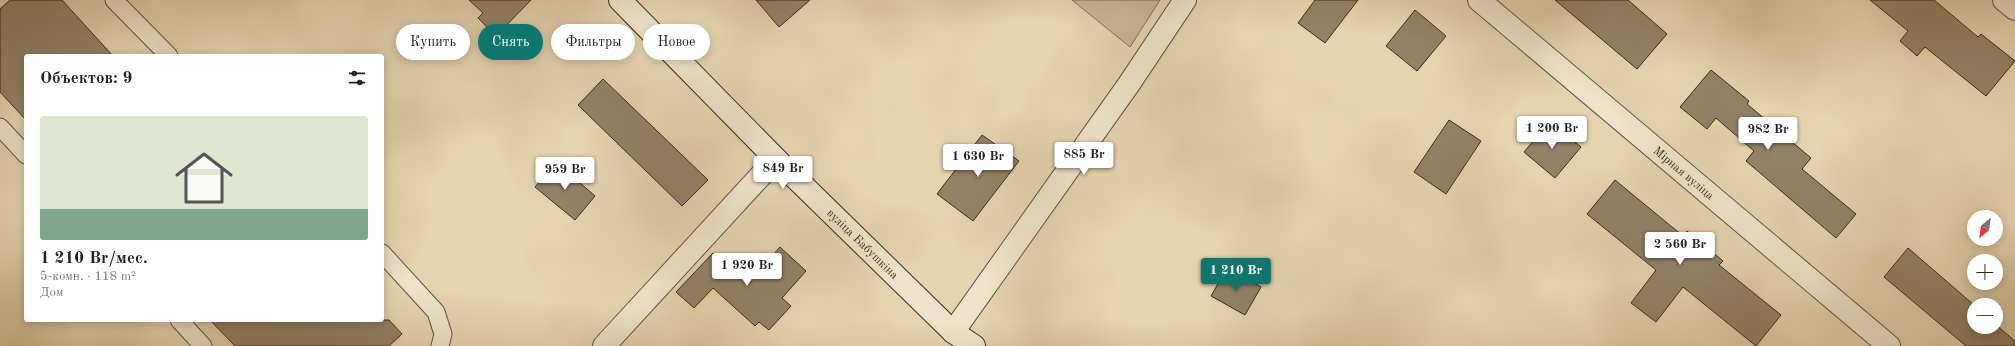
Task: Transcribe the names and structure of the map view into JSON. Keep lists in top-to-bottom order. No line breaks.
{"streets":{"street":["Мірная вуліца","вуліца Бабушкіна"]},"north":"bottom left","page":{"chip":["Купить","Снять","Фильтры","Новое"],"heading":"Объектов: 9","list":[{"name":"1 210 Br/мес.","note":"5-комн. · 118 m² · Дом"}],"price":["1 200 Br","982 Br","885 Br","1 630 Br","849 Br","959 Br","2 560 Br","1 920 Br","1 210 Br"],"map_buttons":["+","−"]}}
